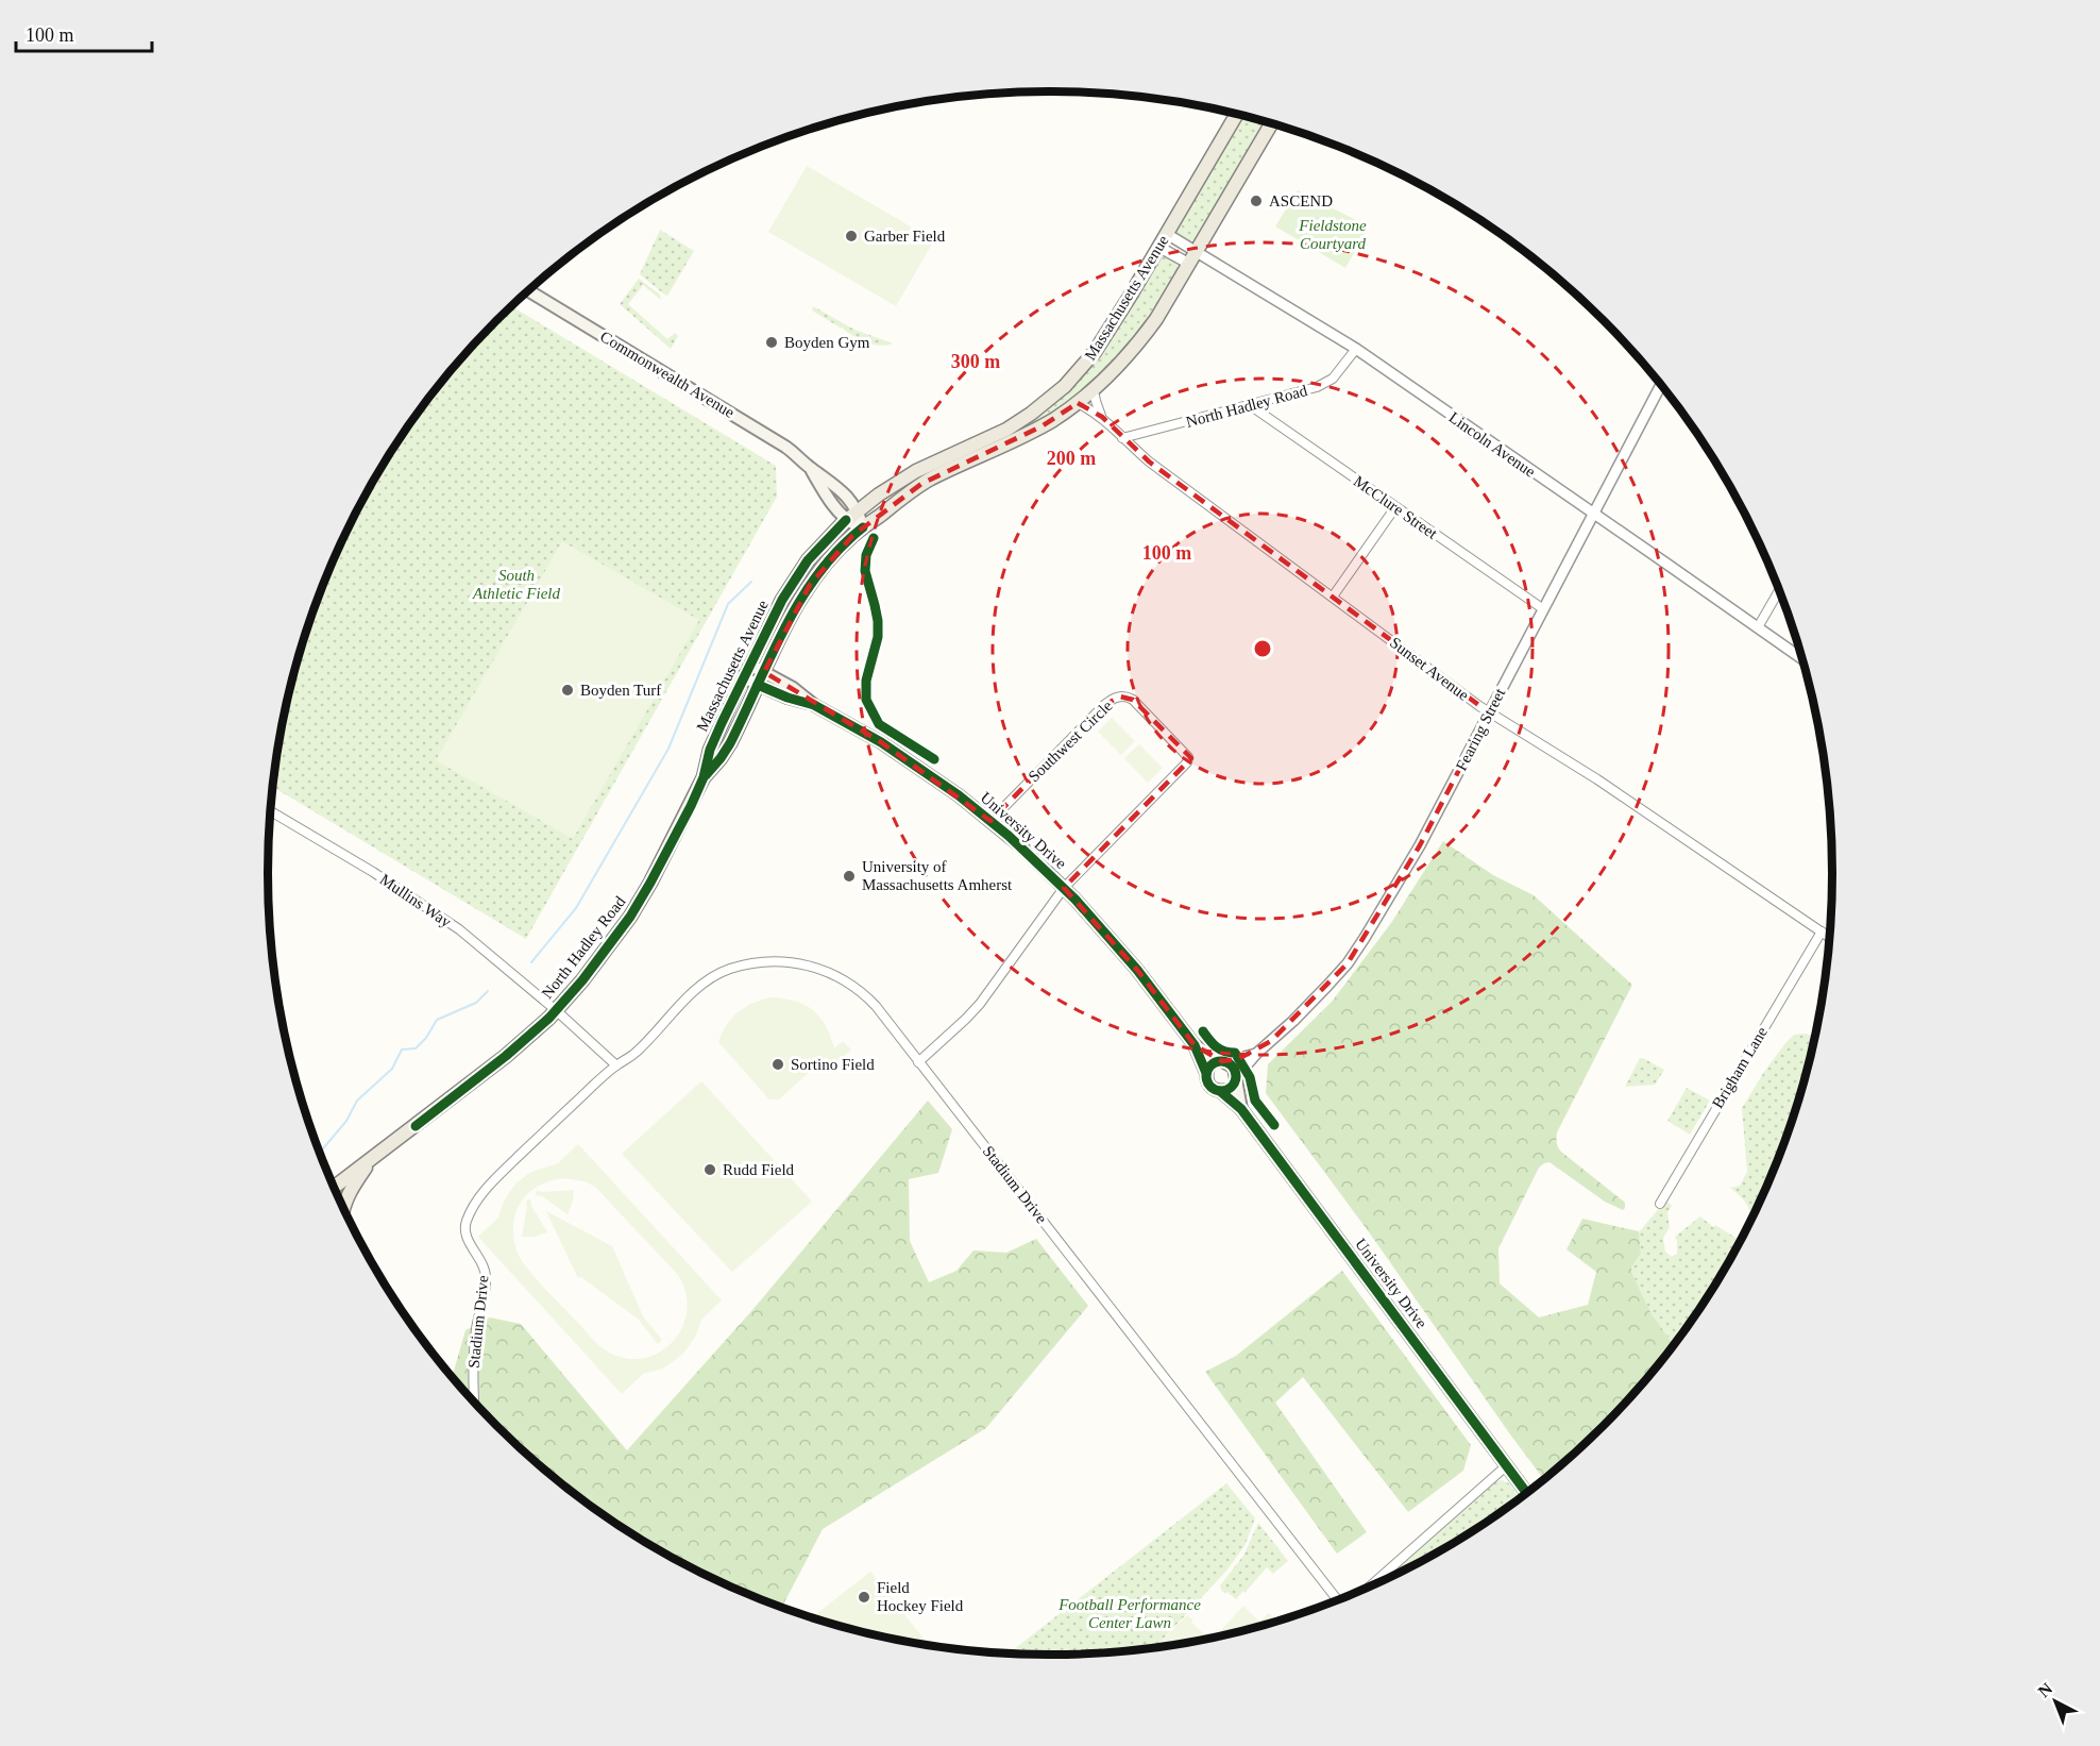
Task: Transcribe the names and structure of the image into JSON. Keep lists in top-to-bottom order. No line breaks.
{"streets":{"main road":["Massachusetts Avenue","Commonwealth Avenue","North Hadley Road","University Drive"],"street":["Lincoln Avenue","McClure Street","Sunset Avenue","Fearing Street","Southwest Circle","Mullins Way","Brigham Lane","Stadium Drive"]},"crossings":[["Massachusetts Avenue","Commonwealth Avenue"],["Massachusetts Avenue","North Hadley Road"],["Massachusetts Avenue","Lincoln Avenue"],["Massachusetts Avenue","Sunset Avenue"],["Massachusetts Avenue","University Drive"],["North Hadley Road","Lincoln Avenue"],["North Hadley Road","McClure Street"],["North Hadley Road","Sunset Avenue"],["North Hadley Road","Mullins Way"],["Lincoln Avenue","Fearing Street"],["McClure Street","Fearing Street"],["Sunset Avenue","Fearing Street"],["Sunset Avenue","Brigham Lane"],["Fearing Street","University Drive"],["Southwest Circle","University Drive"]],"parks":["Fieldstone Courtyard","South Athletic Field","Football Performance Center Lawn"],"places":["ASCEND","Garber Field","Boyden Gym","Boyden Turf","University of Massachusetts Amherst","Sortino Field","Rudd Field","Field Hockey Field"],"scale_bar":"100 m","north":"top left","rings":["300 m","200 m","100 m"]}
